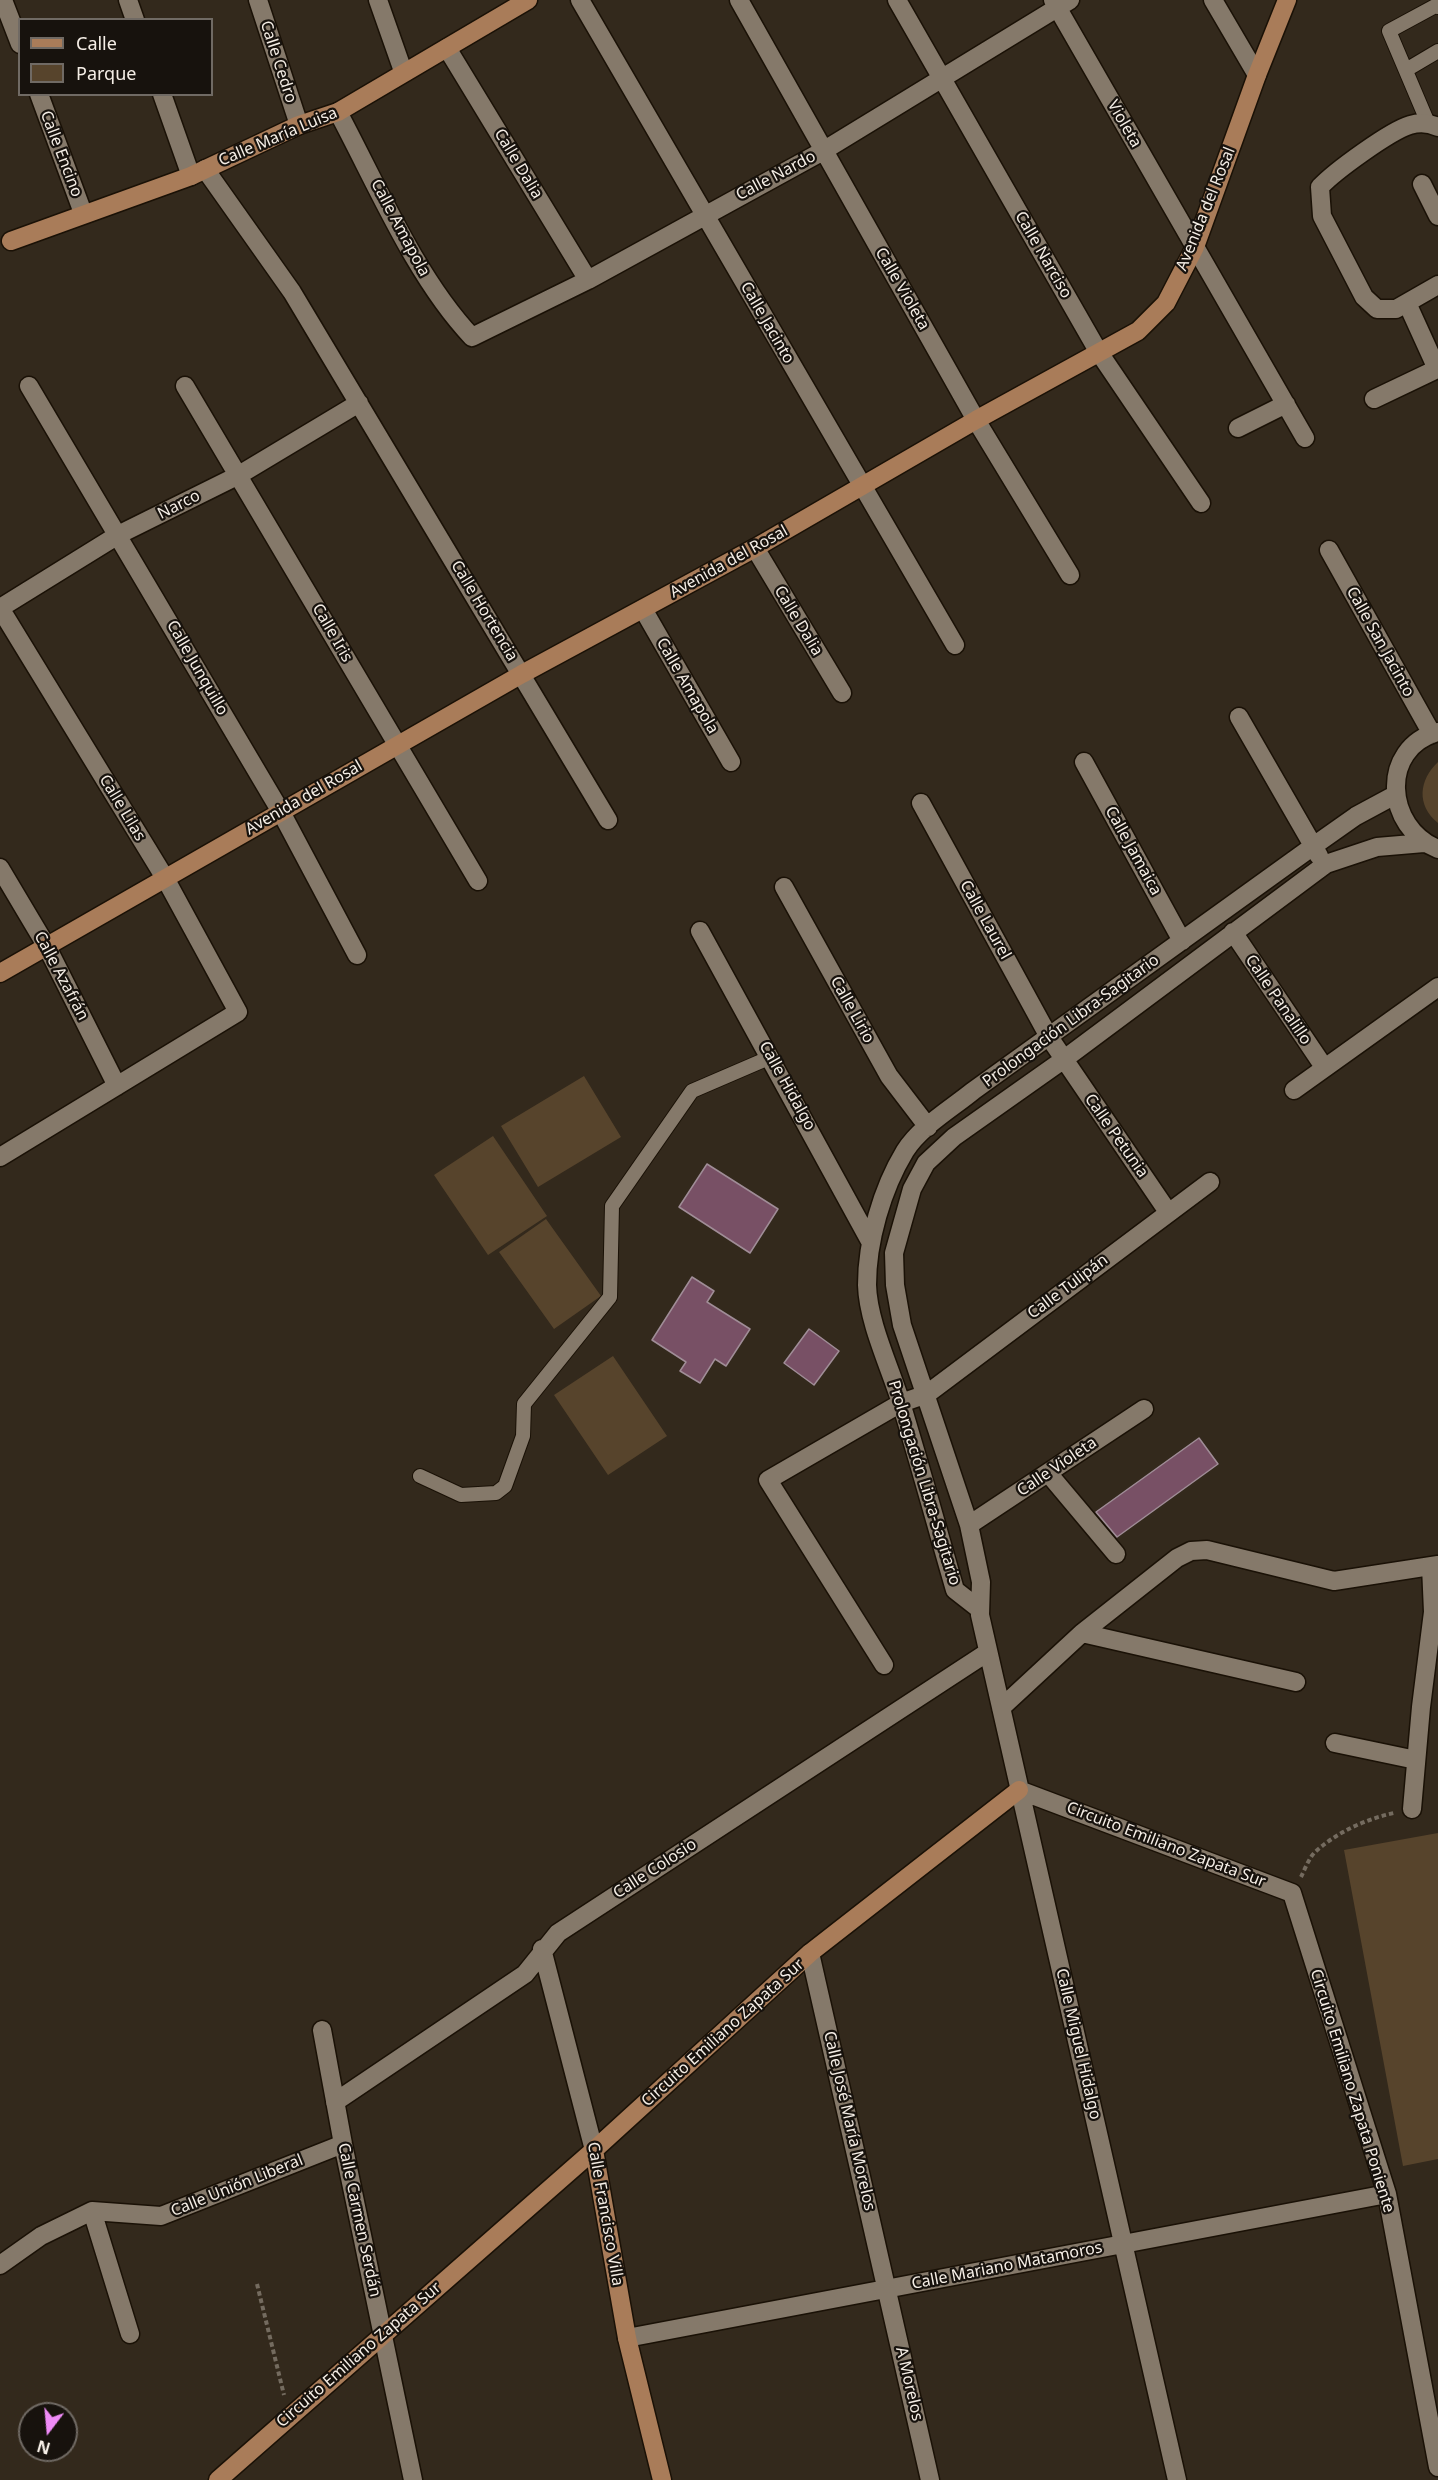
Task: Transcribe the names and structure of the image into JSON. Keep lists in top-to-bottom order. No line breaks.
{"streets":{"street":["Calle Cedro","Violeta","Calle María Luisa","Calle Encino","Calle Dalia","Calle Nardo","Avenida del Rosal","Calle Amapola","Calle Narciso","Calle Violeta","Calle Jacinto","Narco","Calle Hortencia","Calle Iris","Calle San Jacinto","Calle Junquillo","Calle Lilas","Calle Jamaica","Calle Laurel","Calle Azafrán","Calle Panalillo","Calle Lirio","Prolongación Libra-Sagitario","Calle Hidalgo","Calle Petunia","Calle Tulipán","Circuito Emiliano Zapata Sur","Calle Colosio","Calle Miguel Hidalgo","Circuito Emiliano Zapata Poniente","Calle José María Morelos","Calle Unión Liberal","Calle Francisco Villa","Calle Carmen Serdán","Calle Mariano Matamoros","A Morelos"]},"crossings":[["Calle Cedro","Calle María Luisa"],["Violeta","Calle Nardo"],["Violeta","Avenida del Rosal"],["Calle María Luisa","Calle Encino"],["Calle María Luisa","Calle Dalia"],["Calle María Luisa","Calle Amapola"],["Calle Dalia","Calle Nardo"],["Calle Dalia","Avenida del Rosal"],["Calle Nardo","Calle Amapola"],["Calle Nardo","Calle Narciso"],["Calle Nardo","Calle Violeta"],["Calle Nardo","Calle Jacinto"],["Avenida del Rosal","Calle Amapola"],["Avenida del Rosal","Calle Narciso"],["Avenida del Rosal","Calle Violeta"],["Avenida del Rosal","Calle Jacinto"],["Avenida del Rosal","Calle Hortencia"],["Avenida del Rosal","Calle Iris"],["Avenida del Rosal","Calle Junquillo"],["Avenida del Rosal","Calle Lilas"],["Avenida del Rosal","Calle Azafrán"],["Calle Violeta","Prolongación Libra-Sagitario"],["Narco","Calle Hortencia"],["Narco","Calle Iris"],["Narco","Calle Junquillo"],["Narco","Calle Lilas"],["Calle Lilas","Calle Azafrán"],["Calle Jamaica","Prolongación Libra-Sagitario"],["Calle Laurel","Prolongación Libra-Sagitario"],["Calle Laurel","Calle Petunia"],["Calle Panalillo","Prolongación Libra-Sagitario"],["Calle Lirio","Prolongación Libra-Sagitario"],["Prolongación Libra-Sagitario","Calle Hidalgo"],["Prolongación Libra-Sagitario","Calle Petunia"],["Prolongación Libra-Sagitario","Calle Tulipán"],["Prolongación Libra-Sagitario","Calle Miguel Hidalgo"],["Calle Petunia","Calle Tulipán"],["Circuito Emiliano Zapata Sur","Calle Miguel Hidalgo"],["Circuito Emiliano Zapata Sur","Circuito Emiliano Zapata Poniente"],["Circuito Emiliano Zapata Sur","Calle José María Morelos"],["Circuito Emiliano Zapata Sur","Calle Francisco Villa"],["Circuito Emiliano Zapata Sur","Calle Carmen Serdán"],["Calle Colosio","Calle Miguel Hidalgo"],["Calle Colosio","Calle Francisco Villa"],["Calle Colosio","Calle Carmen Serdán"],["Calle Miguel Hidalgo","Calle Mariano Matamoros"],["Circuito Emiliano Zapata Poniente","Calle Mariano Matamoros"],["Calle José María Morelos","Calle Mariano Matamoros"],["Calle José María Morelos","A Morelos"],["Calle Unión Liberal","Calle Carmen Serdán"],["Calle Francisco Villa","Calle Mariano Matamoros"],["Calle Mariano Matamoros","A Morelos"]],"legend":["Calle","Parque"],"north":"bottom"}
